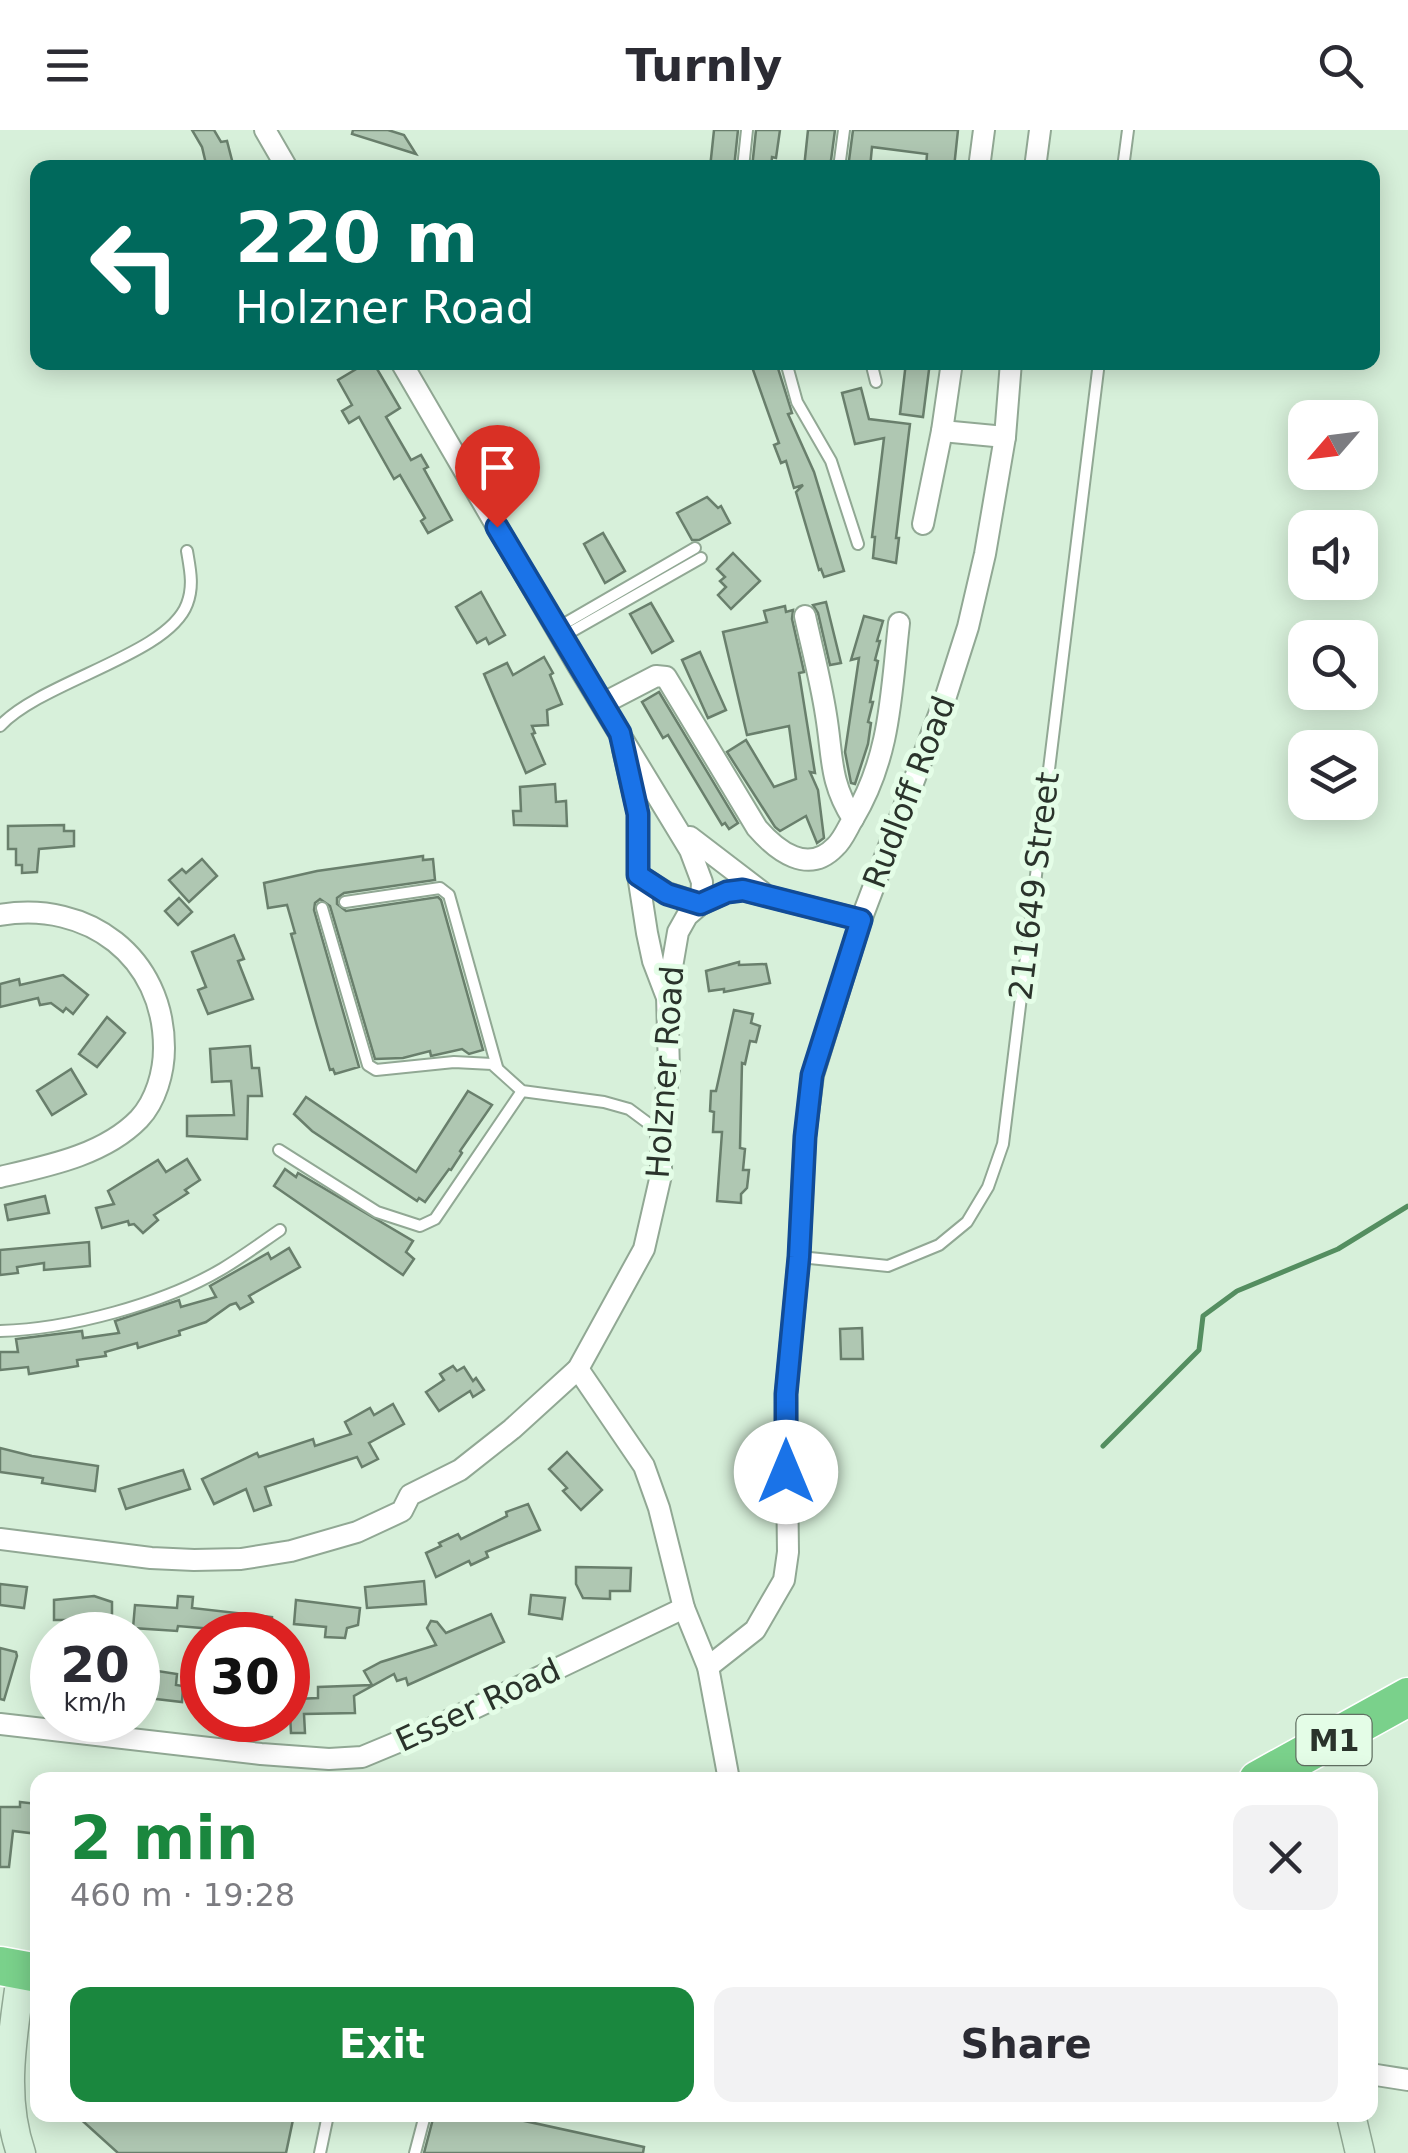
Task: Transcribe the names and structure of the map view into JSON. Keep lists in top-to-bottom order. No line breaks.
{"streets":{"highway":["M1"],"street":["Rudloff Road","Holzner Road","Esser Road"],"lane":["211649 Street"]},"crossings":[["Rudloff Road","211649 Street"]],"north":"bottom left","page":{"header":"Turnly","turn":["220 m","Holzner Road"],"speed":"20 km/h","limit":"30","heading":["2 min","460 m · 19:28"],"buttons":["Exit","Share"]}}
